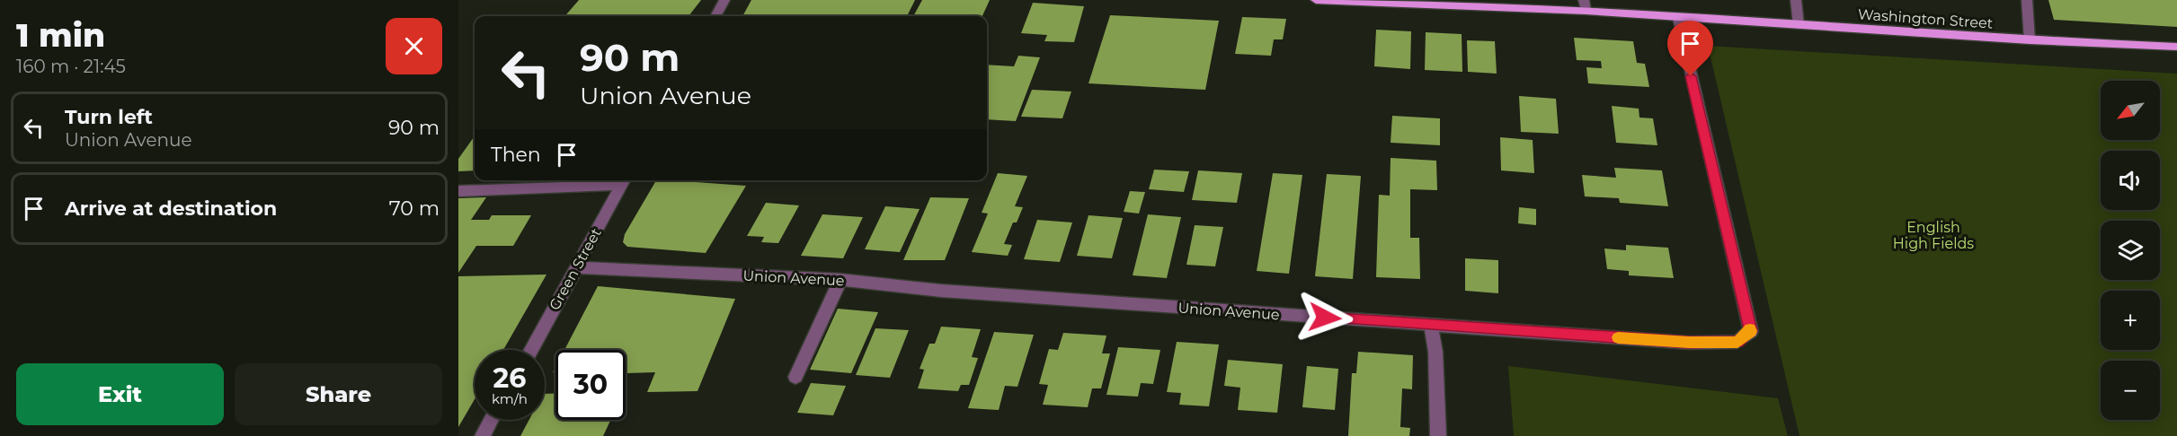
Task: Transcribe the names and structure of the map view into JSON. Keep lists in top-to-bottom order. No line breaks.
{"streets":{"main road":["Washington Street"],"street":["Green Street","Union Avenue"]},"crossings":[["Washington Street","Union Avenue"],["Green Street","Union Avenue"]],"parks":["English High Fields"],"north":"bottom left","page":{"heading":["1 min","160 m · 21:45"],"turn":["90 m","Union Avenue"],"map_buttons":["+","−"],"list":[{"name":"Turn left","note":"Union Avenue","value":"90 m"},{"name":"Arrive at destination","value":"70 m"}],"then":"Then","speed":"26 km/h","limit":"30","buttons":["Exit","Share"]}}
